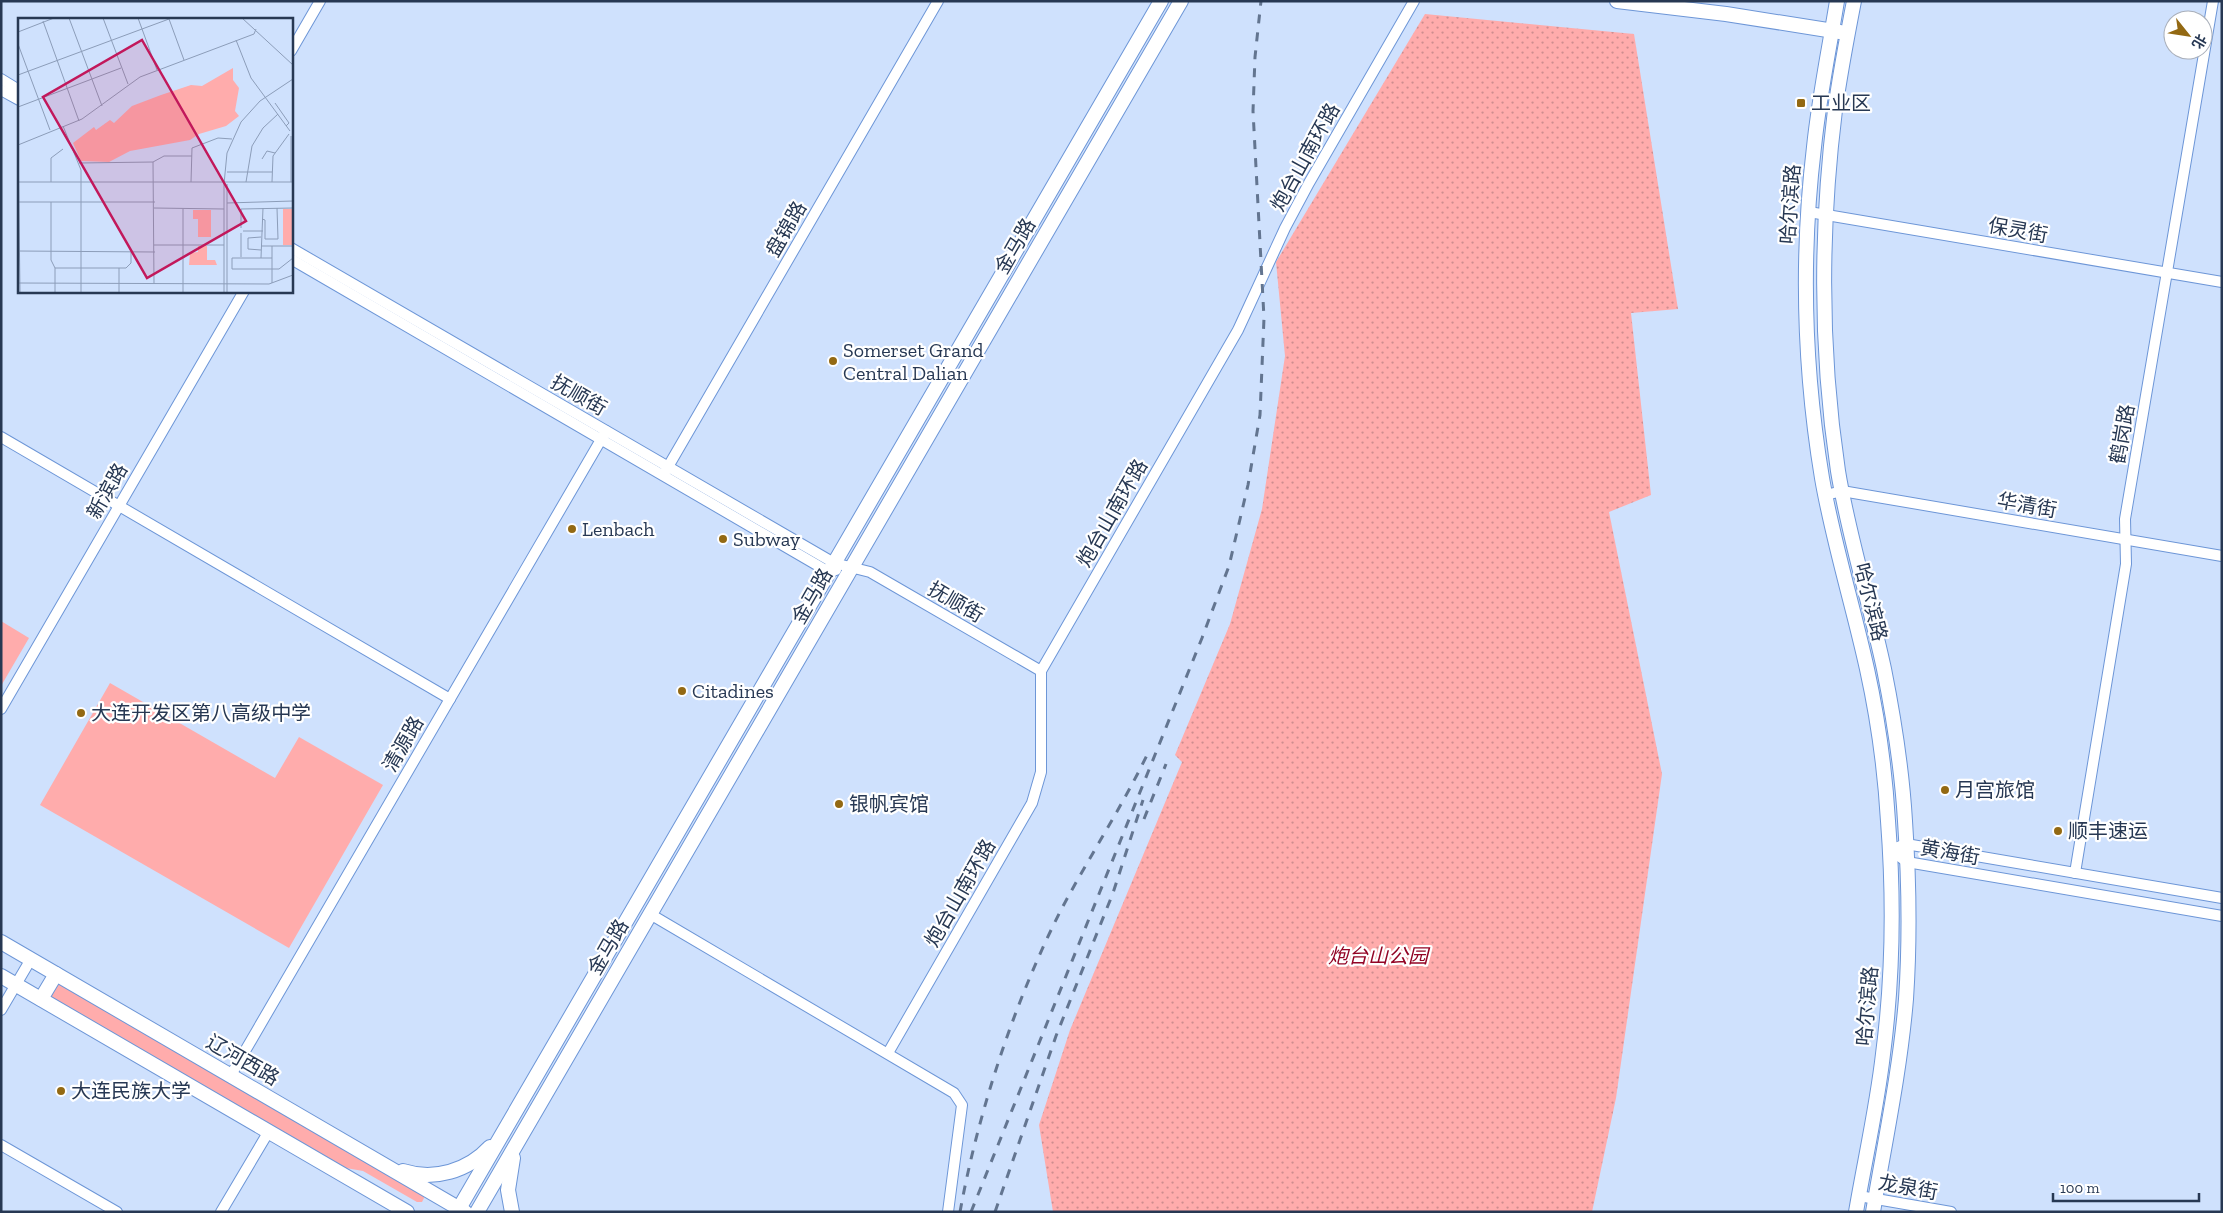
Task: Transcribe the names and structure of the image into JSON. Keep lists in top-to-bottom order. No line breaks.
{"streets":{"street":["炮台山南环路","哈尔滨路","盘锦路","保灵街","金马路","抚顺街","鹤岗路","新滨路","华清街","清源路","黄海街","辽河西路","龙泉街"]},"crossings":[["炮台山南环路","抚顺街"],["哈尔滨路","保灵街"],["哈尔滨路","华清街"],["哈尔滨路","黄海街"],["哈尔滨路","龙泉街"],["盘锦路","抚顺街"],["保灵街","鹤岗路"],["金马路","抚顺街"],["金马路","辽河西路"],["抚顺街","清源路"],["鹤岗路","华清街"],["鹤岗路","黄海街"],["清源路","辽河西路"]],"parks":["炮台山公园"],"places":{"transit":["工业区"],"other":["Somerset Grand Central Dalian","Lenbach","Subway","Citadines","大连开发区第八高级中学","月宫旅馆","银帆宾馆","顺丰速运","大连民族大学"]},"scale_bar":"100 m","north":"bottom right"}
